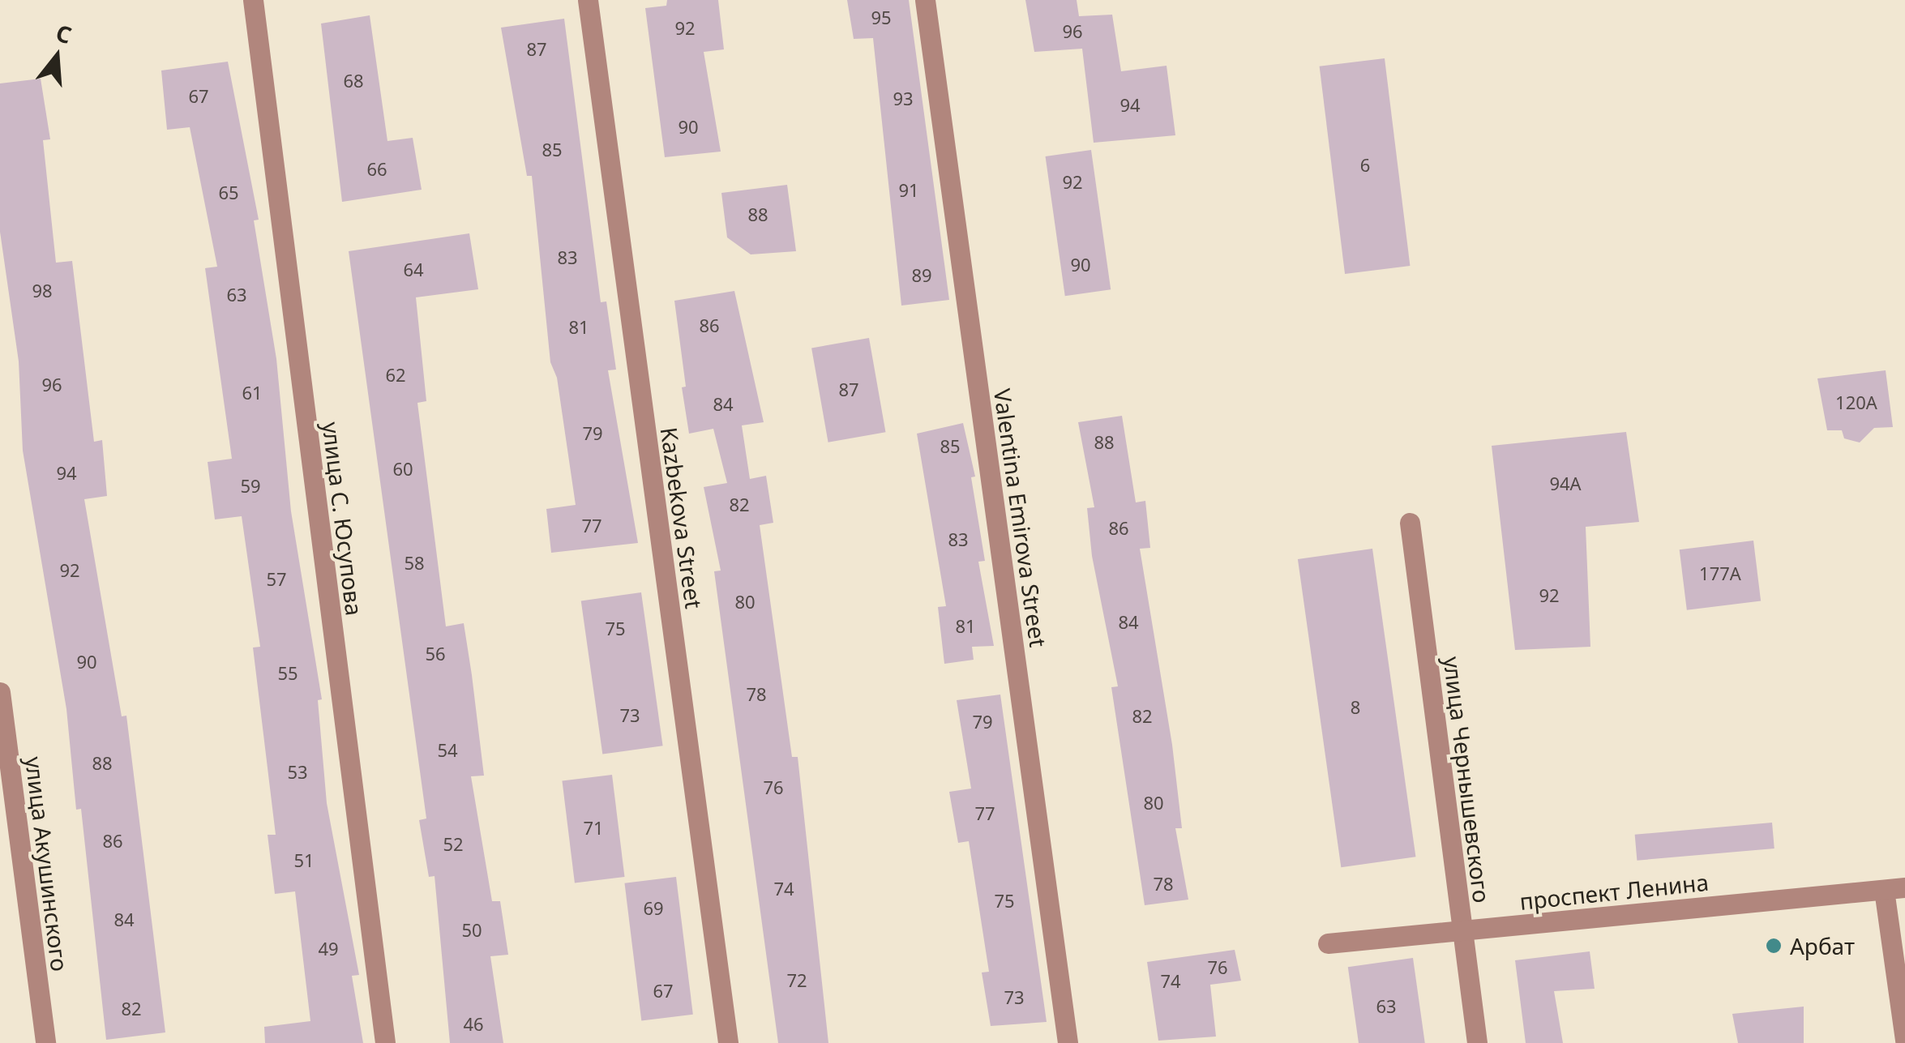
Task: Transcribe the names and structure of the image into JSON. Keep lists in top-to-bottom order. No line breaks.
{"streets":{"street":["Kazbekova Street","Valentina Emirova Street","улица С. Юсупова","улица Чернышевского","улица Акушинского","проспект Ленина"]},"crossings":[["улица Чернышевского","проспект Ленина"]],"places":["Арбат"],"house_numbers":["95","92","96","87","68","67","93","94","90","85","6","66","92","91","65","88","83","90","64","89","98","63","86","81","62","96","87","61","120А","84","79","88","85","60","94","94А","59","82","77","86","83","58","92","177А","57","92","80","84","81","75","56","90","55","78","8","73","82","79","54","88","53","76","80","77","71","86","52","51","78","74","75","69","84","50","49","76","72","74","67","73","63","82","46"],"north":"top"}
